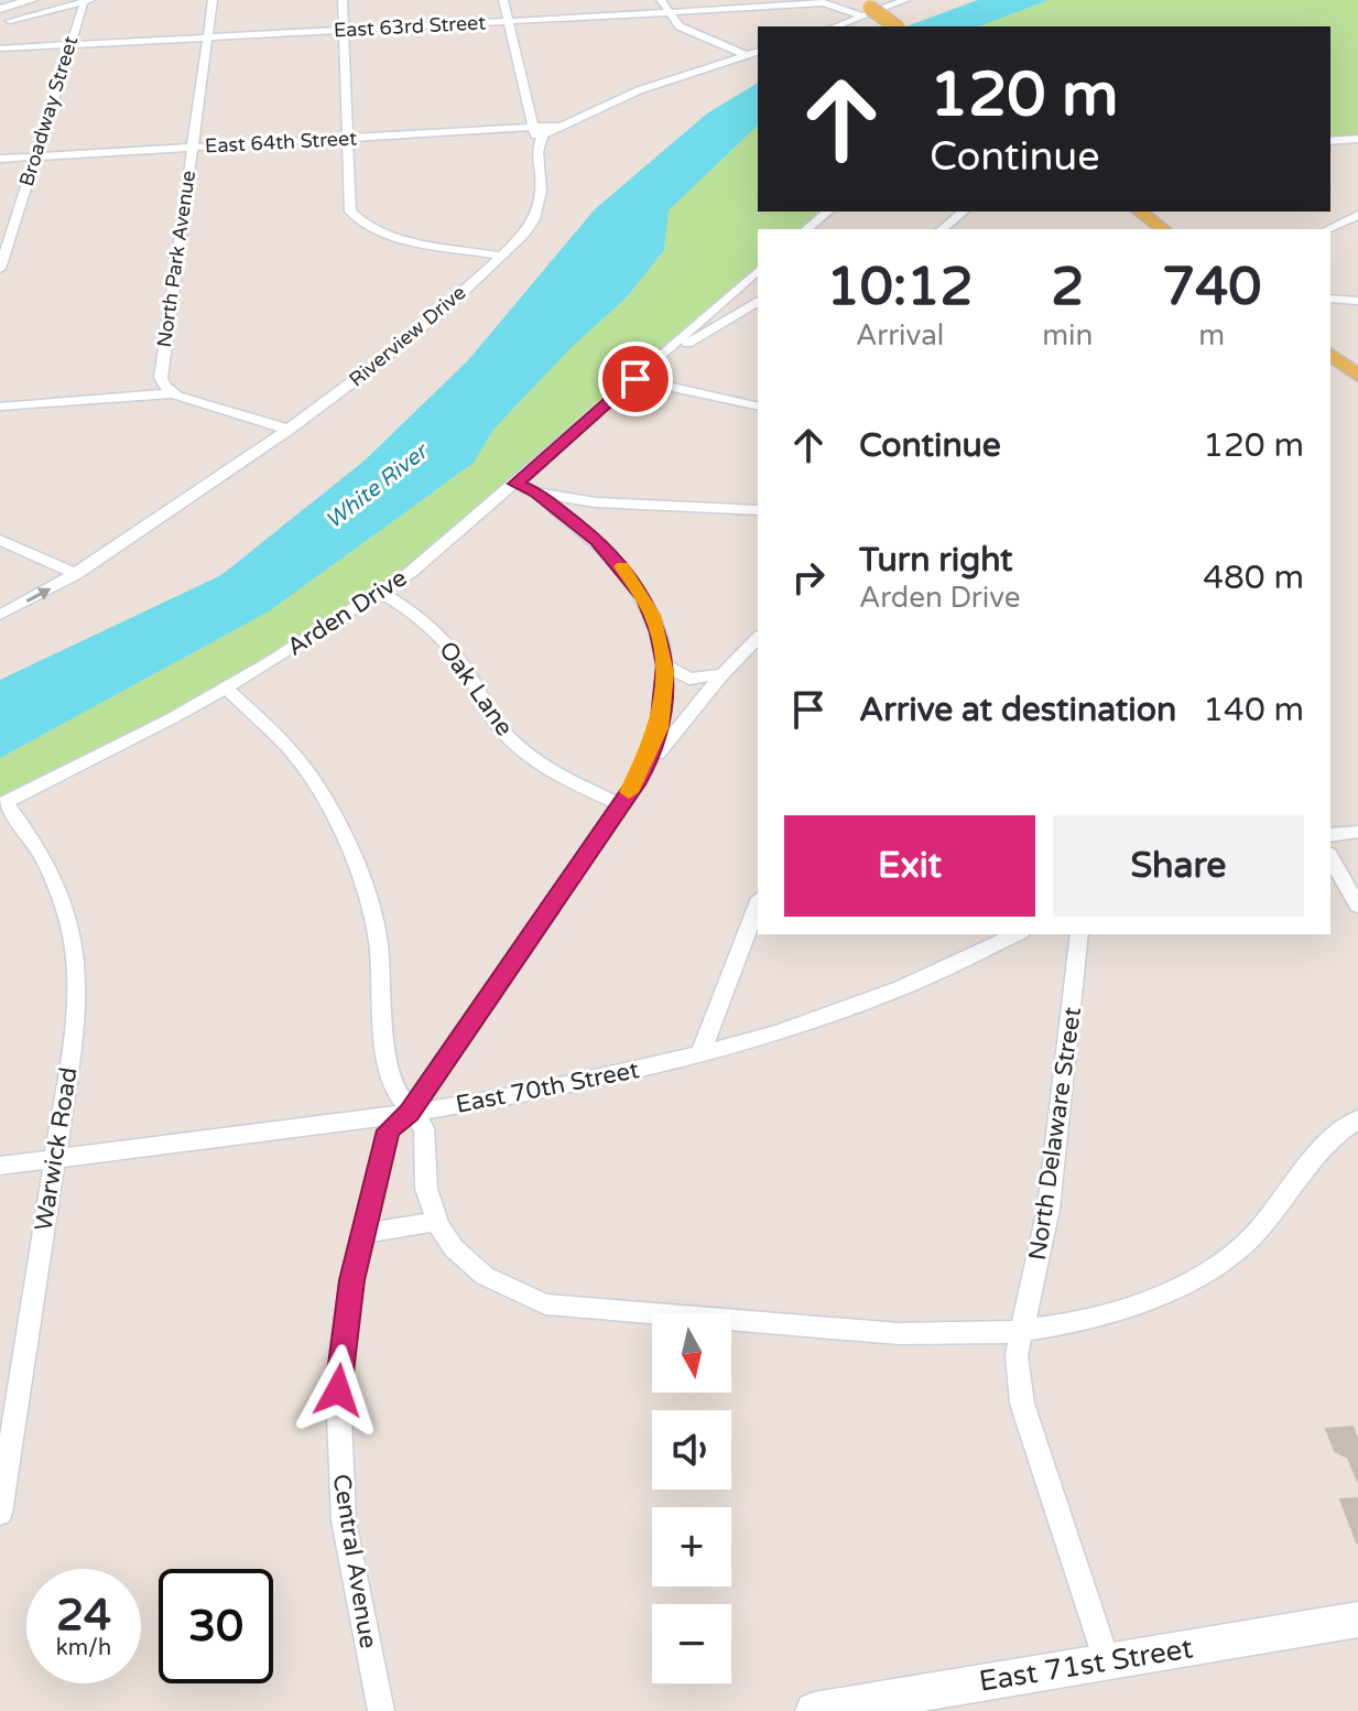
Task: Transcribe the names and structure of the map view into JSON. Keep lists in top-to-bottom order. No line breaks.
{"streets":{"main road":["East 71st Street"],"street":["East 63rd Street","Broadway Street","East 64th Street","North Park Avenue","Riverview Drive","Arden Drive","Oak Lane","East 70th Street","North Delaware Street","Warwick Road","Central Avenue"]},"crossings":[["East 63rd Street","Broadway Street"],["East 63rd Street","North Park Avenue"],["East 63rd Street","Riverview Drive"],["Broadway Street","East 64th Street"],["East 64th Street","North Park Avenue"],["East 64th Street","Riverview Drive"],["Arden Drive","Oak Lane"],["Arden Drive","Warwick Road"],["Oak Lane","Central Avenue"],["East 70th Street","Warwick Road"],["East 70th Street","Central Avenue"],["North Delaware Street","East 71st Street"]],"water":["White River"],"north":"bottom","page":{"turn":["120 m","Continue"],"eta":["10:12","Arrival","2","min","740","m"],"list":[{"name":"Continue","value":"120 m"},{"name":"Turn right","note":"Arden Drive","value":"480 m"},{"name":"Arrive at destination","value":"140 m"}],"buttons":["Exit","Share"],"map_buttons":["+","−"],"speed":"24 km/h","limit":"30"}}
